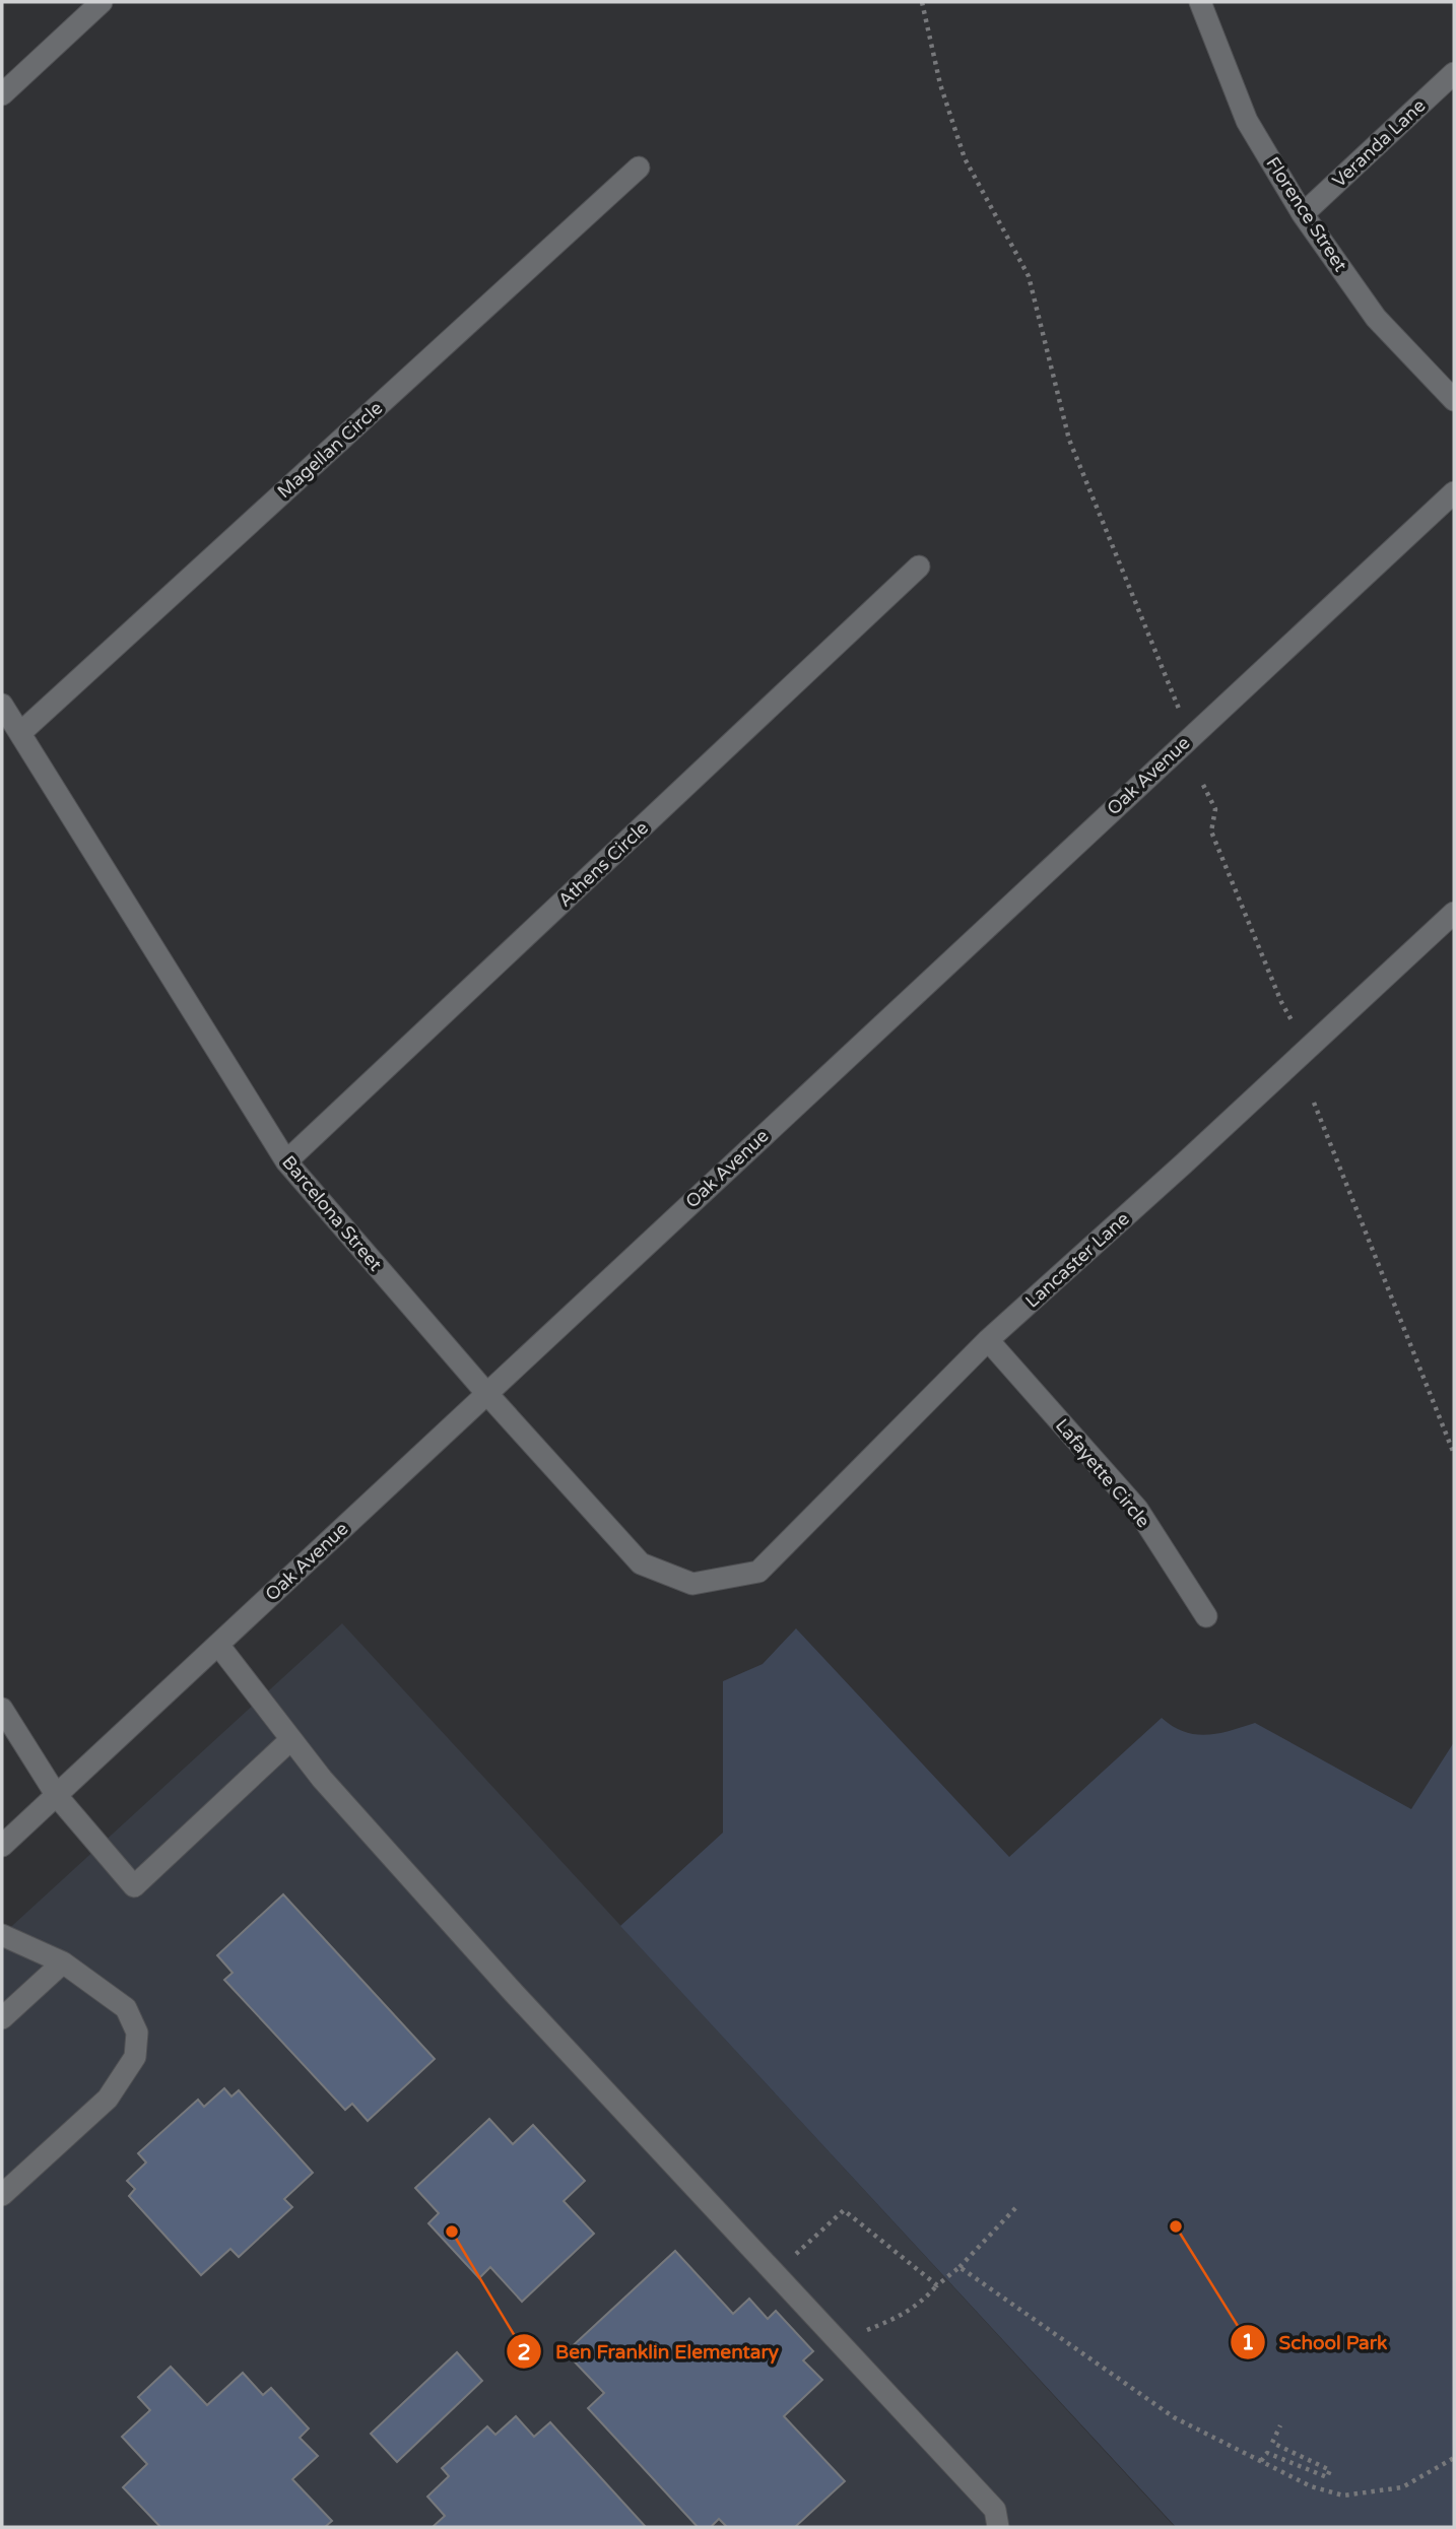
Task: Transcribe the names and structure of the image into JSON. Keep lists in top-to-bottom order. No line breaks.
{"streets":{"street":["Veranda Lane","Florence Street","Magellan Circle","Oak Avenue","Athens Circle","Barcelona Street","Lancaster Lane","Lafayette Circle"]},"crossings":[["Veranda Lane","Florence Street"],["Magellan Circle","Barcelona Street"],["Oak Avenue","Barcelona Street"],["Athens Circle","Barcelona Street"],["Barcelona Street","Lancaster Lane"],["Lancaster Lane","Lafayette Circle"]],"places":["School Park","Ben Franklin Elementary"]}
